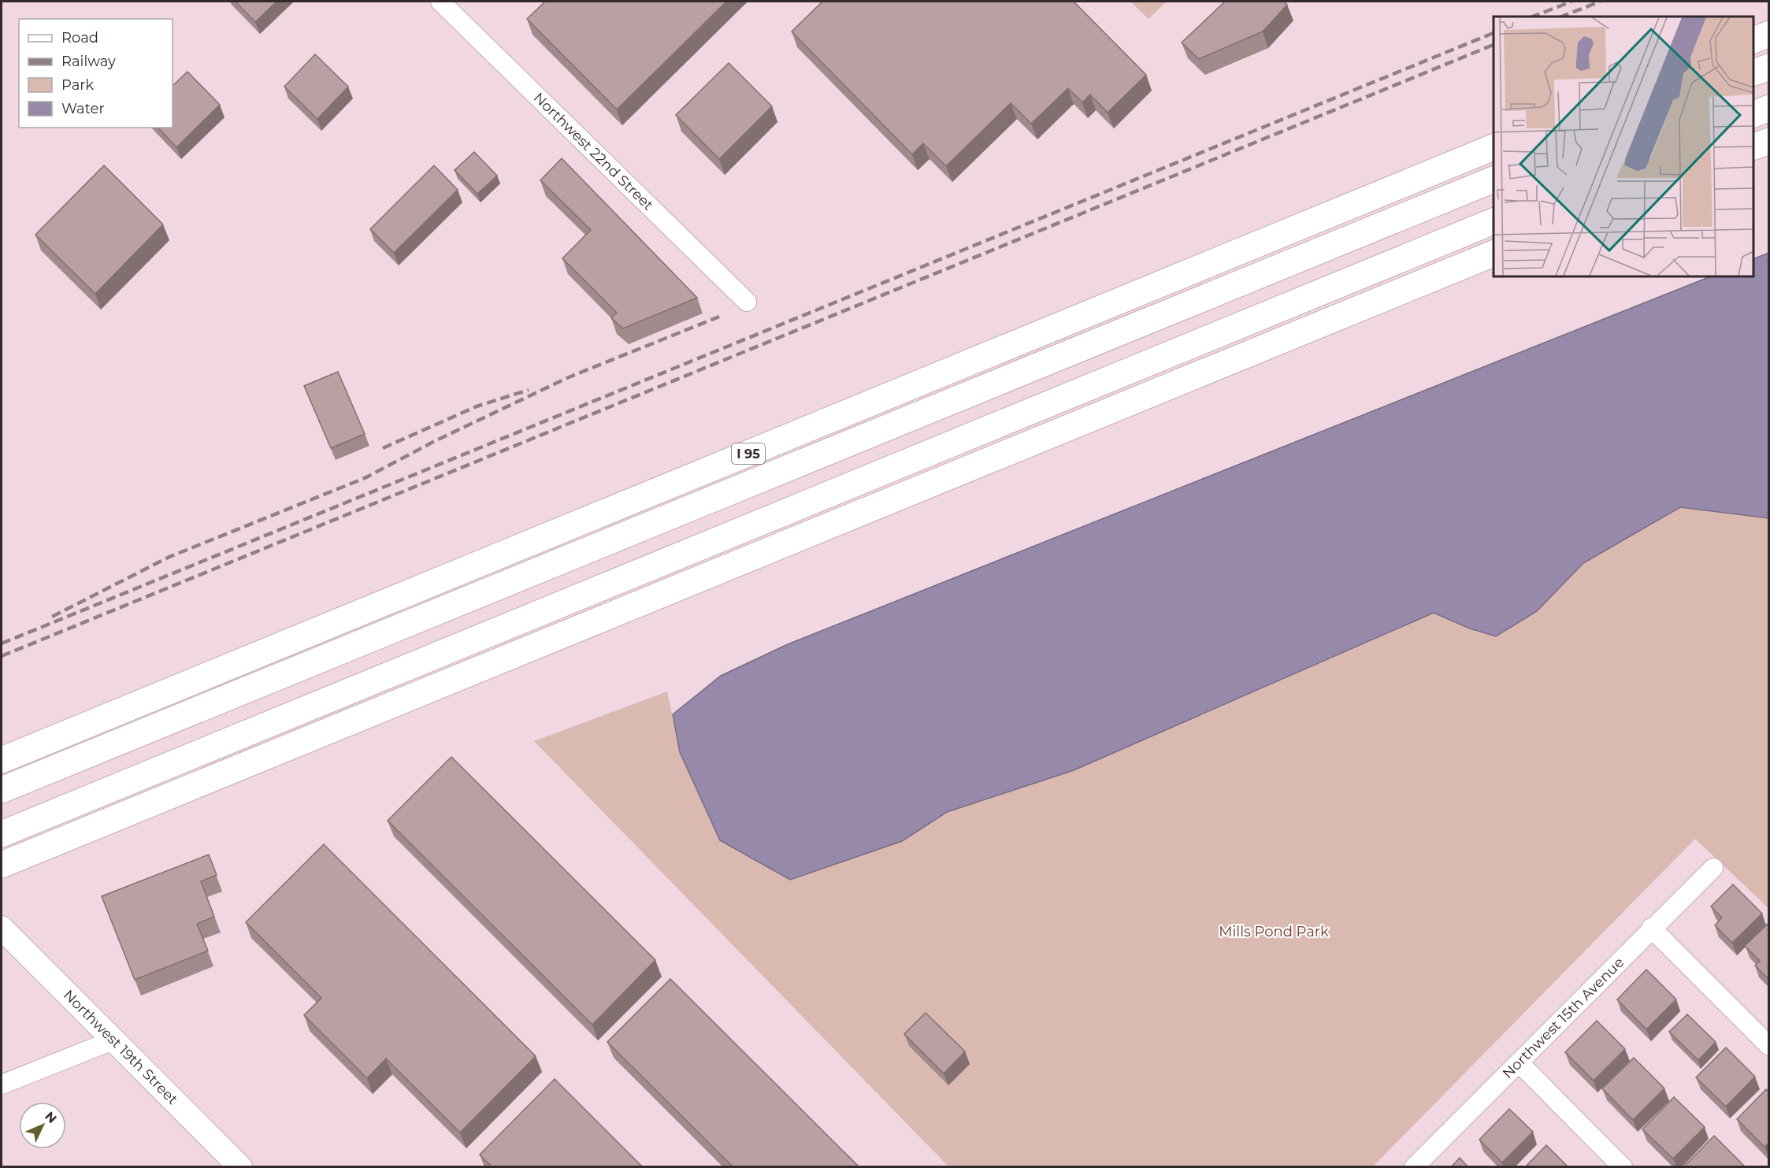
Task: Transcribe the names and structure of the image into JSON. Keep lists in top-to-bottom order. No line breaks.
{"streets":{"highway":["I 95"],"street":["Northwest 22nd Street","Northwest 15th Avenue","Northwest 19th Street"]},"parks":["Mills Pond Park"],"legend":["Road","Railway","Park","Water"],"north":"top right"}
